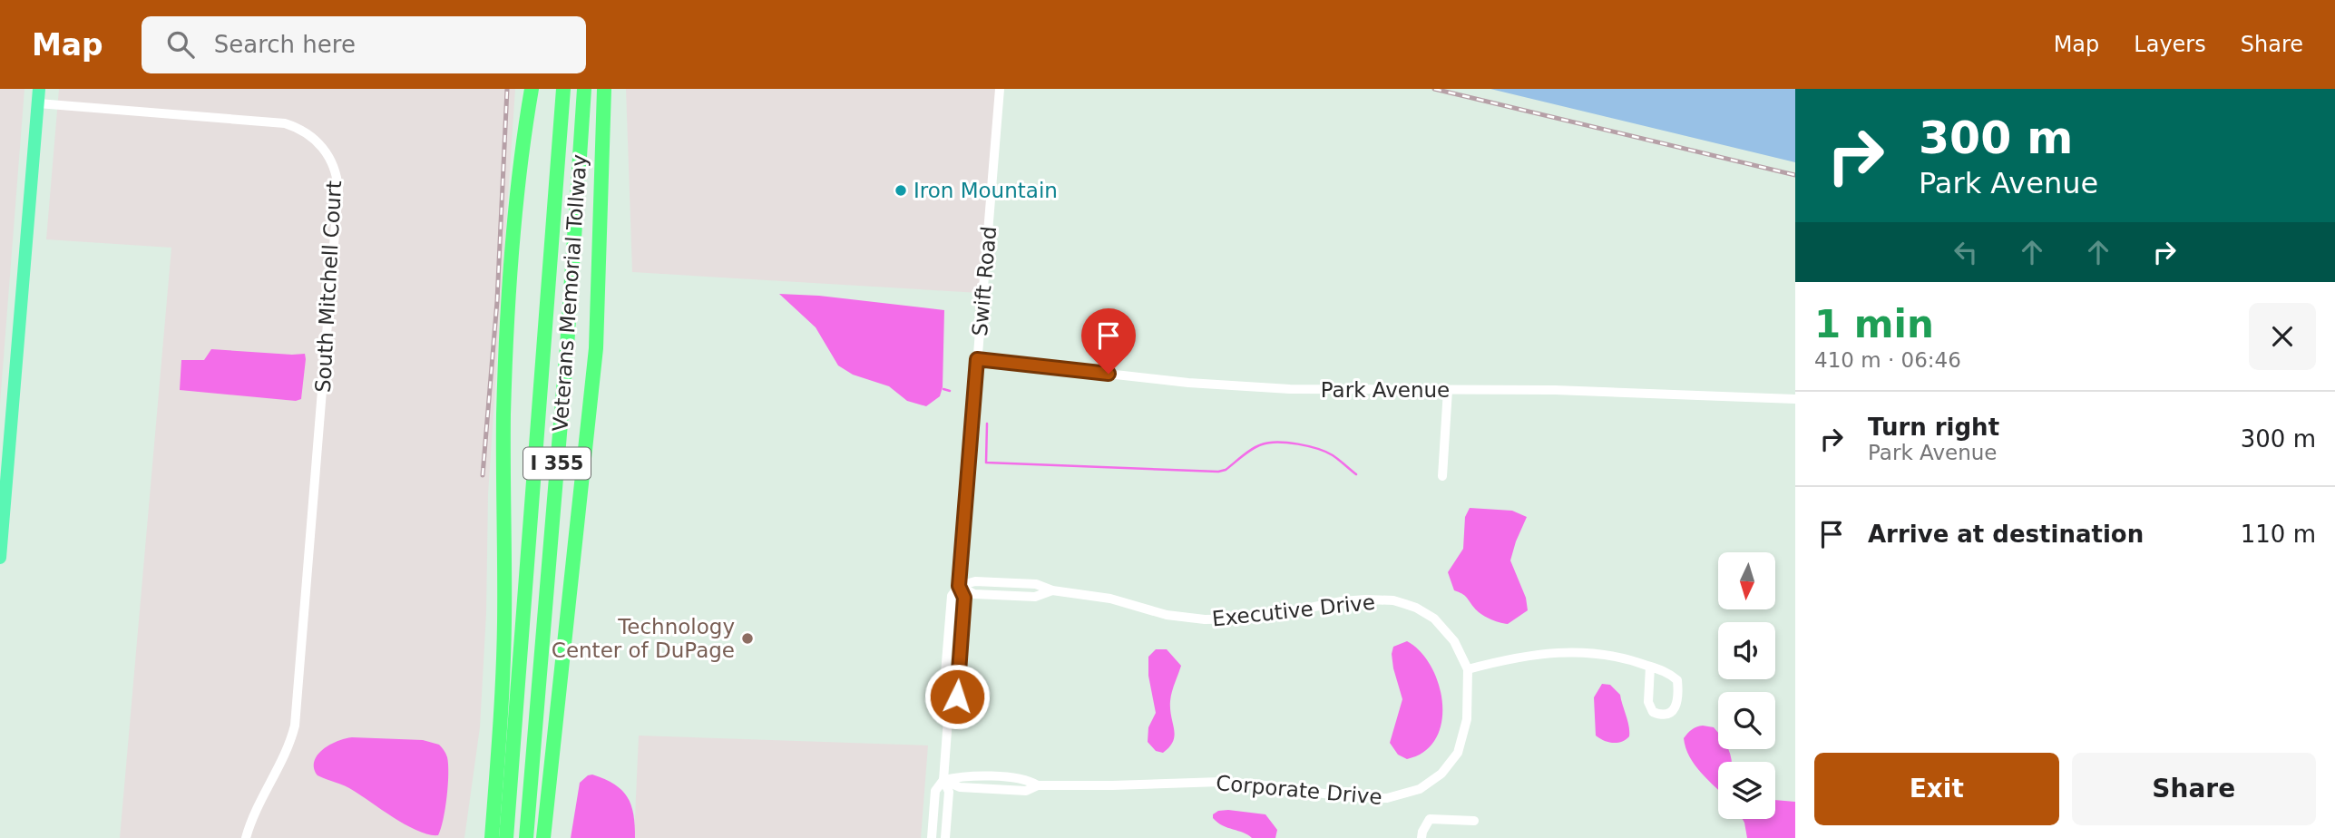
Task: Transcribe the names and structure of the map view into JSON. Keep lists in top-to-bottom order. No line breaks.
{"streets":{"highway":["Veterans Memorial Tollway","I 355"],"street":["Swift Road","South Mitchell Court","Park Avenue","Executive Drive","Corporate Drive"]},"crossings":[["Swift Road","Park Avenue"],["Swift Road","Executive Drive"],["Swift Road","Corporate Drive"],["Executive Drive","Corporate Drive"]],"places":["Iron Mountain","Technology Center of DuPage"],"north":"bottom","page":{"header":"Map","search":"Search here","nav":["Map","Layers","Share"],"turn":["300 m","Park Avenue"],"heading":["1 min","410 m · 06:46"],"list":[{"name":"Turn right","note":"Park Avenue","value":"300 m"},{"name":"Arrive at destination","value":"110 m"}],"buttons":["Exit","Share"]}}
